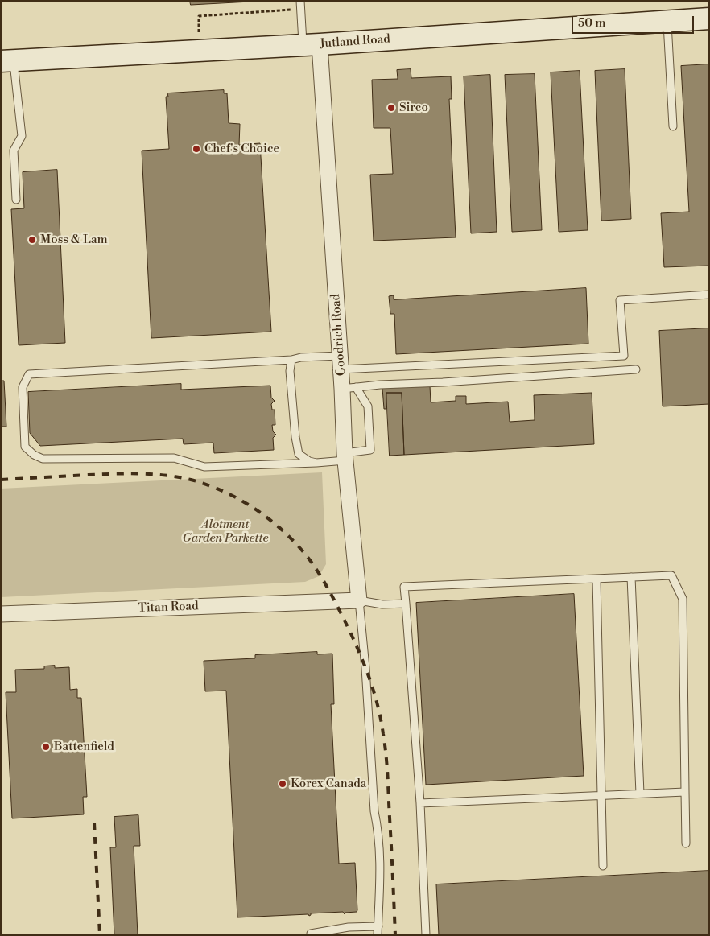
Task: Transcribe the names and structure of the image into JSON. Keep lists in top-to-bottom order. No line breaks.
{"streets":{"street":["Jutland Road","Goodrich Road","Titan Road"]},"crossings":[["Jutland Road","Goodrich Road"],["Goodrich Road","Titan Road"]],"parks":["Alotment Garden Parkette"],"places":["Sirco","Chef's Choice","Moss & Lam","Battenfield","Korex Canada"],"scale_bar":"50 m"}
